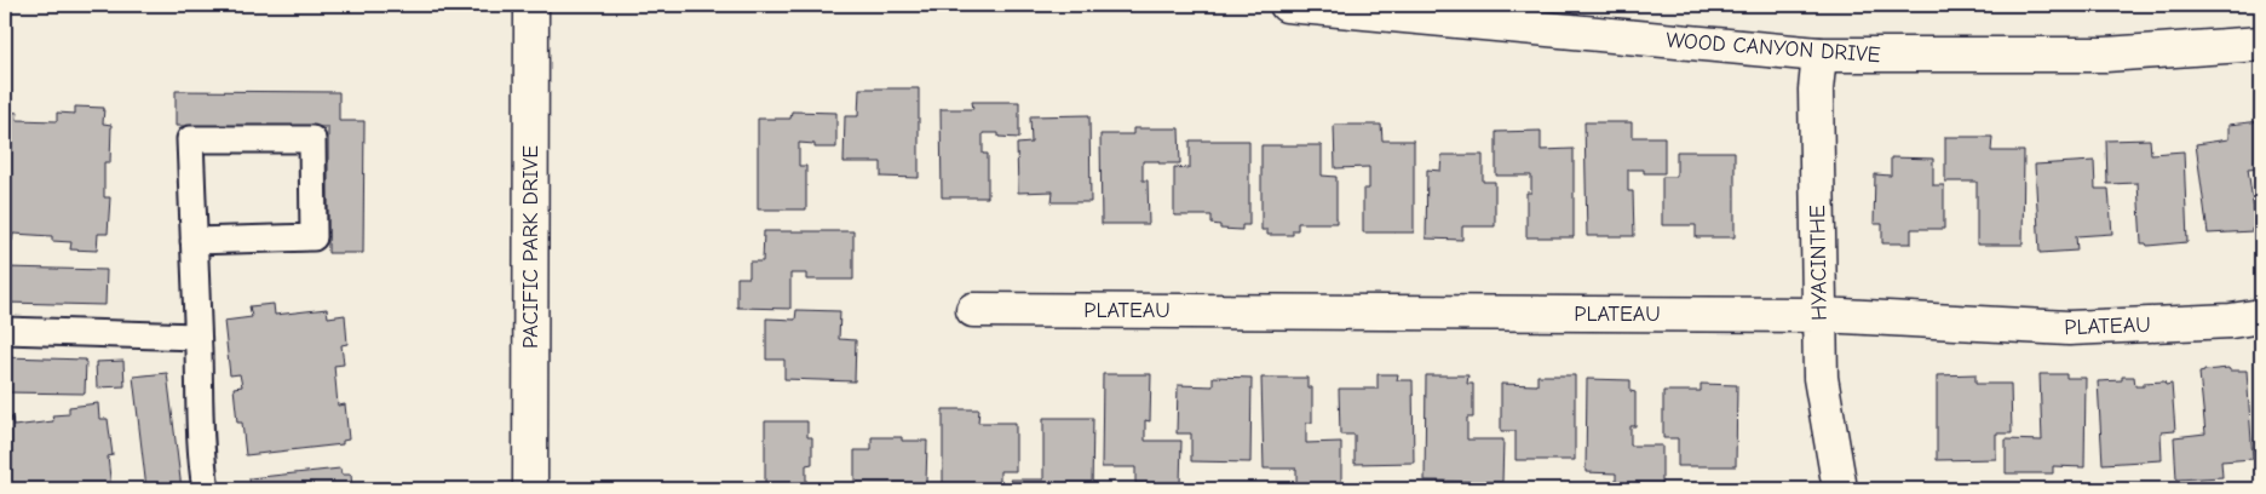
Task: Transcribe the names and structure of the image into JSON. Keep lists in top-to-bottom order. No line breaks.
{"streets":{"street":["WOOD CANYON DRIVE","PACIFIC PARK DRIVE","HYACINTHE","PLATEAU"]},"crossings":[["WOOD CANYON DRIVE","HYACINTHE"],["HYACINTHE","PLATEAU"]]}
